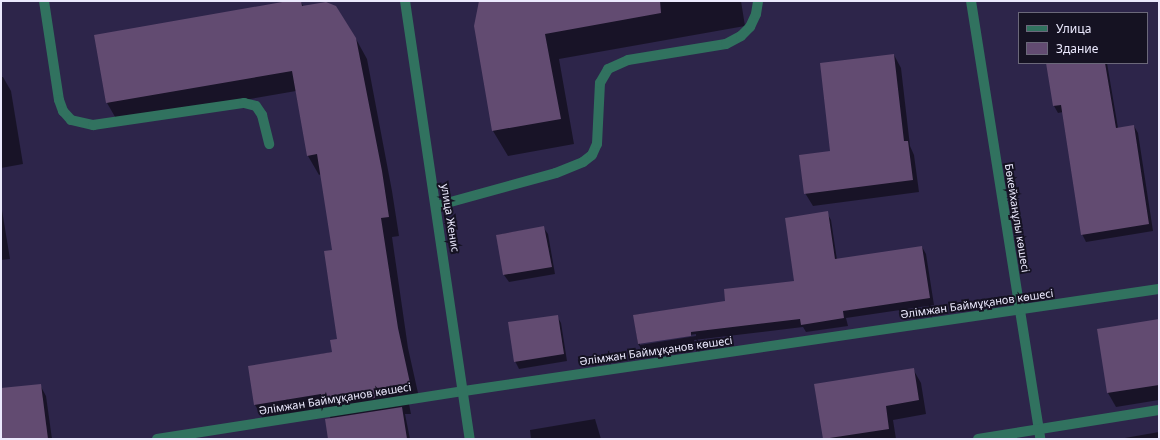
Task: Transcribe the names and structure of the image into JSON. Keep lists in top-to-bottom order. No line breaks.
{"streets":{"street":["улица Женис","Бөкейханұлы көшесі","Әлімжан Баймұқанов көшесі"]},"crossings":[["улица Женис","Әлімжан Баймұқанов көшесі"],["Бөкейханұлы көшесі","Әлімжан Баймұқанов көшесі"]],"legend":["Улица","Здание"]}
